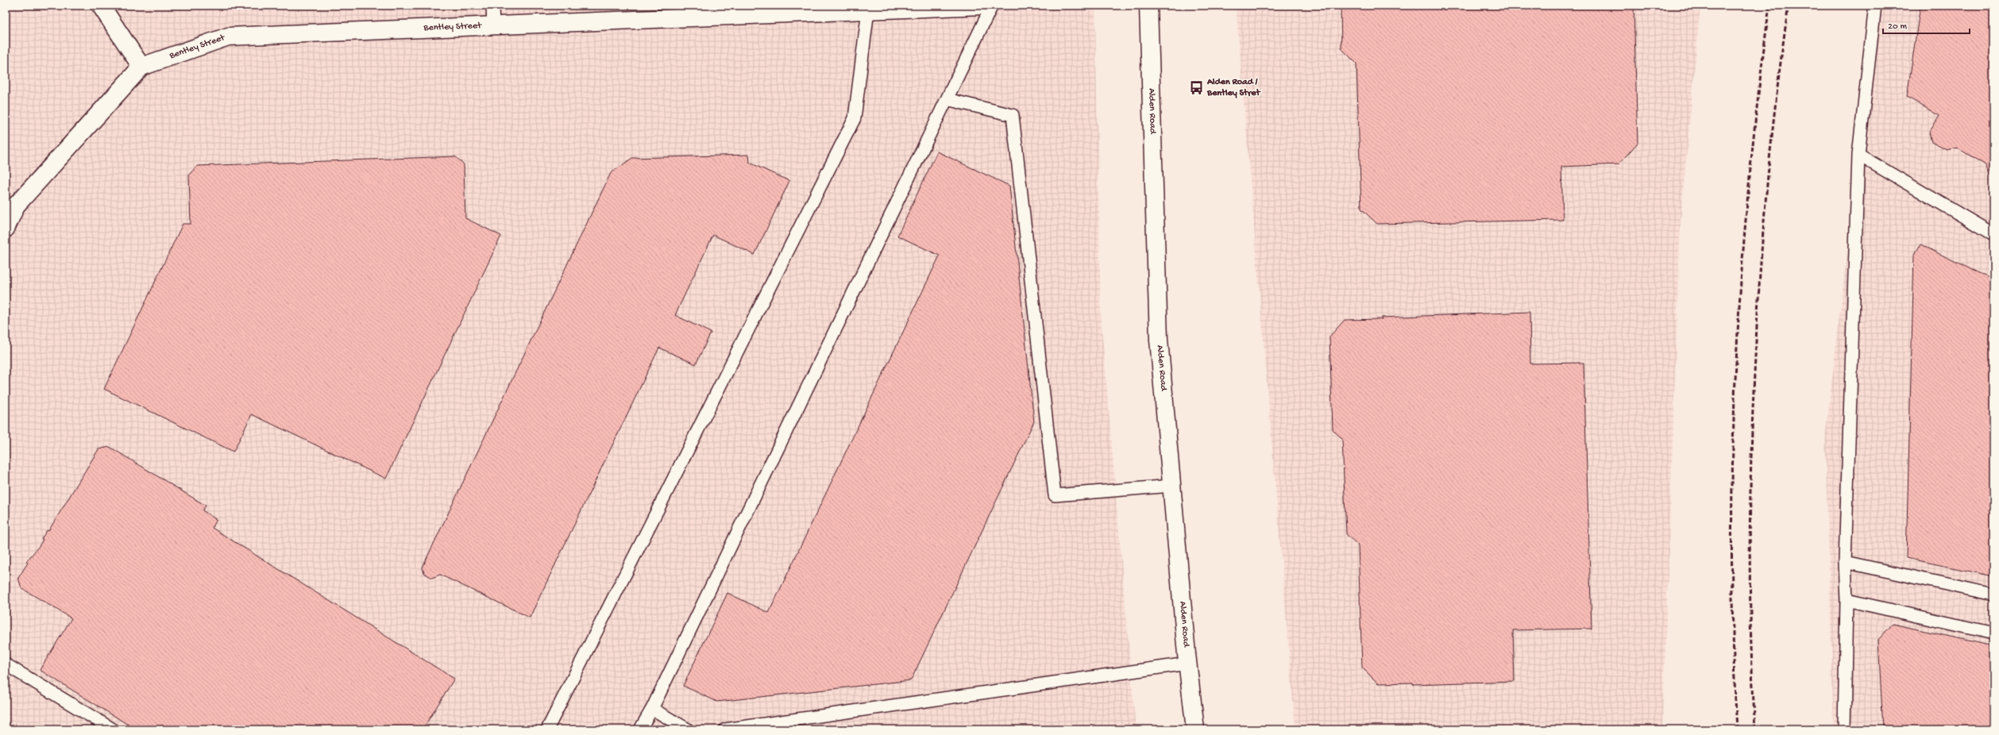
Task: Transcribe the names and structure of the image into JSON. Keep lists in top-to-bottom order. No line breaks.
{"streets":{"street":["Bentley Street","Alden Road"]},"places":{"bus stop":["Alden Road / Bentley Stret"]},"scale_bar":"20 m"}
